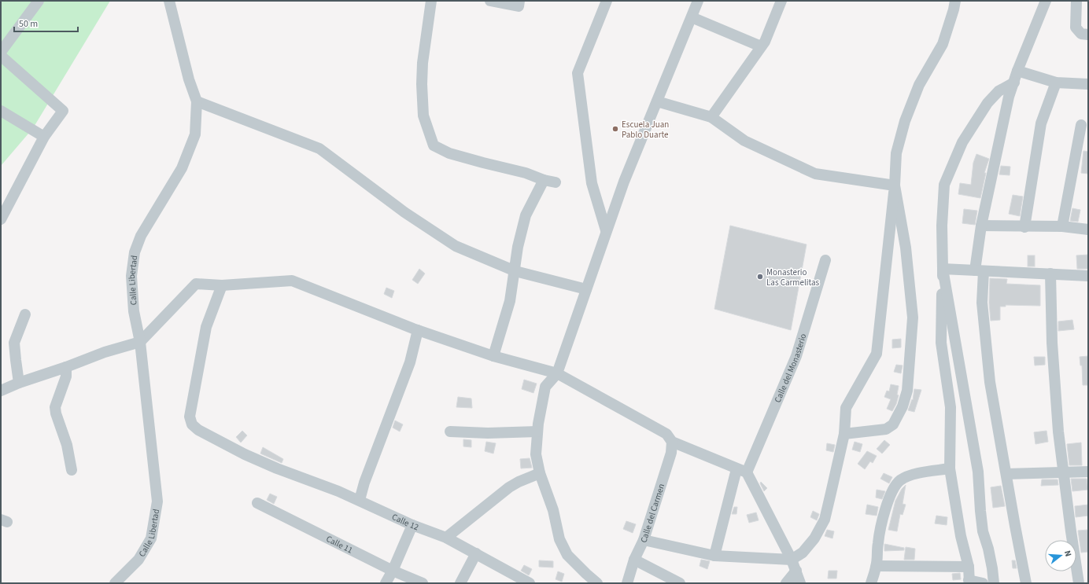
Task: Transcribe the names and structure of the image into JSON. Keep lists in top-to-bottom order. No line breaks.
{"streets":{"street":["Calle Libertad","Calle del Monasterio","Calle del Carmen","Calle 12","Calle 11"]},"places":["Escuela Juan Pablo Duarte","Monasterio Las Carmelitas"],"scale_bar":"50 m","north":"right"}
